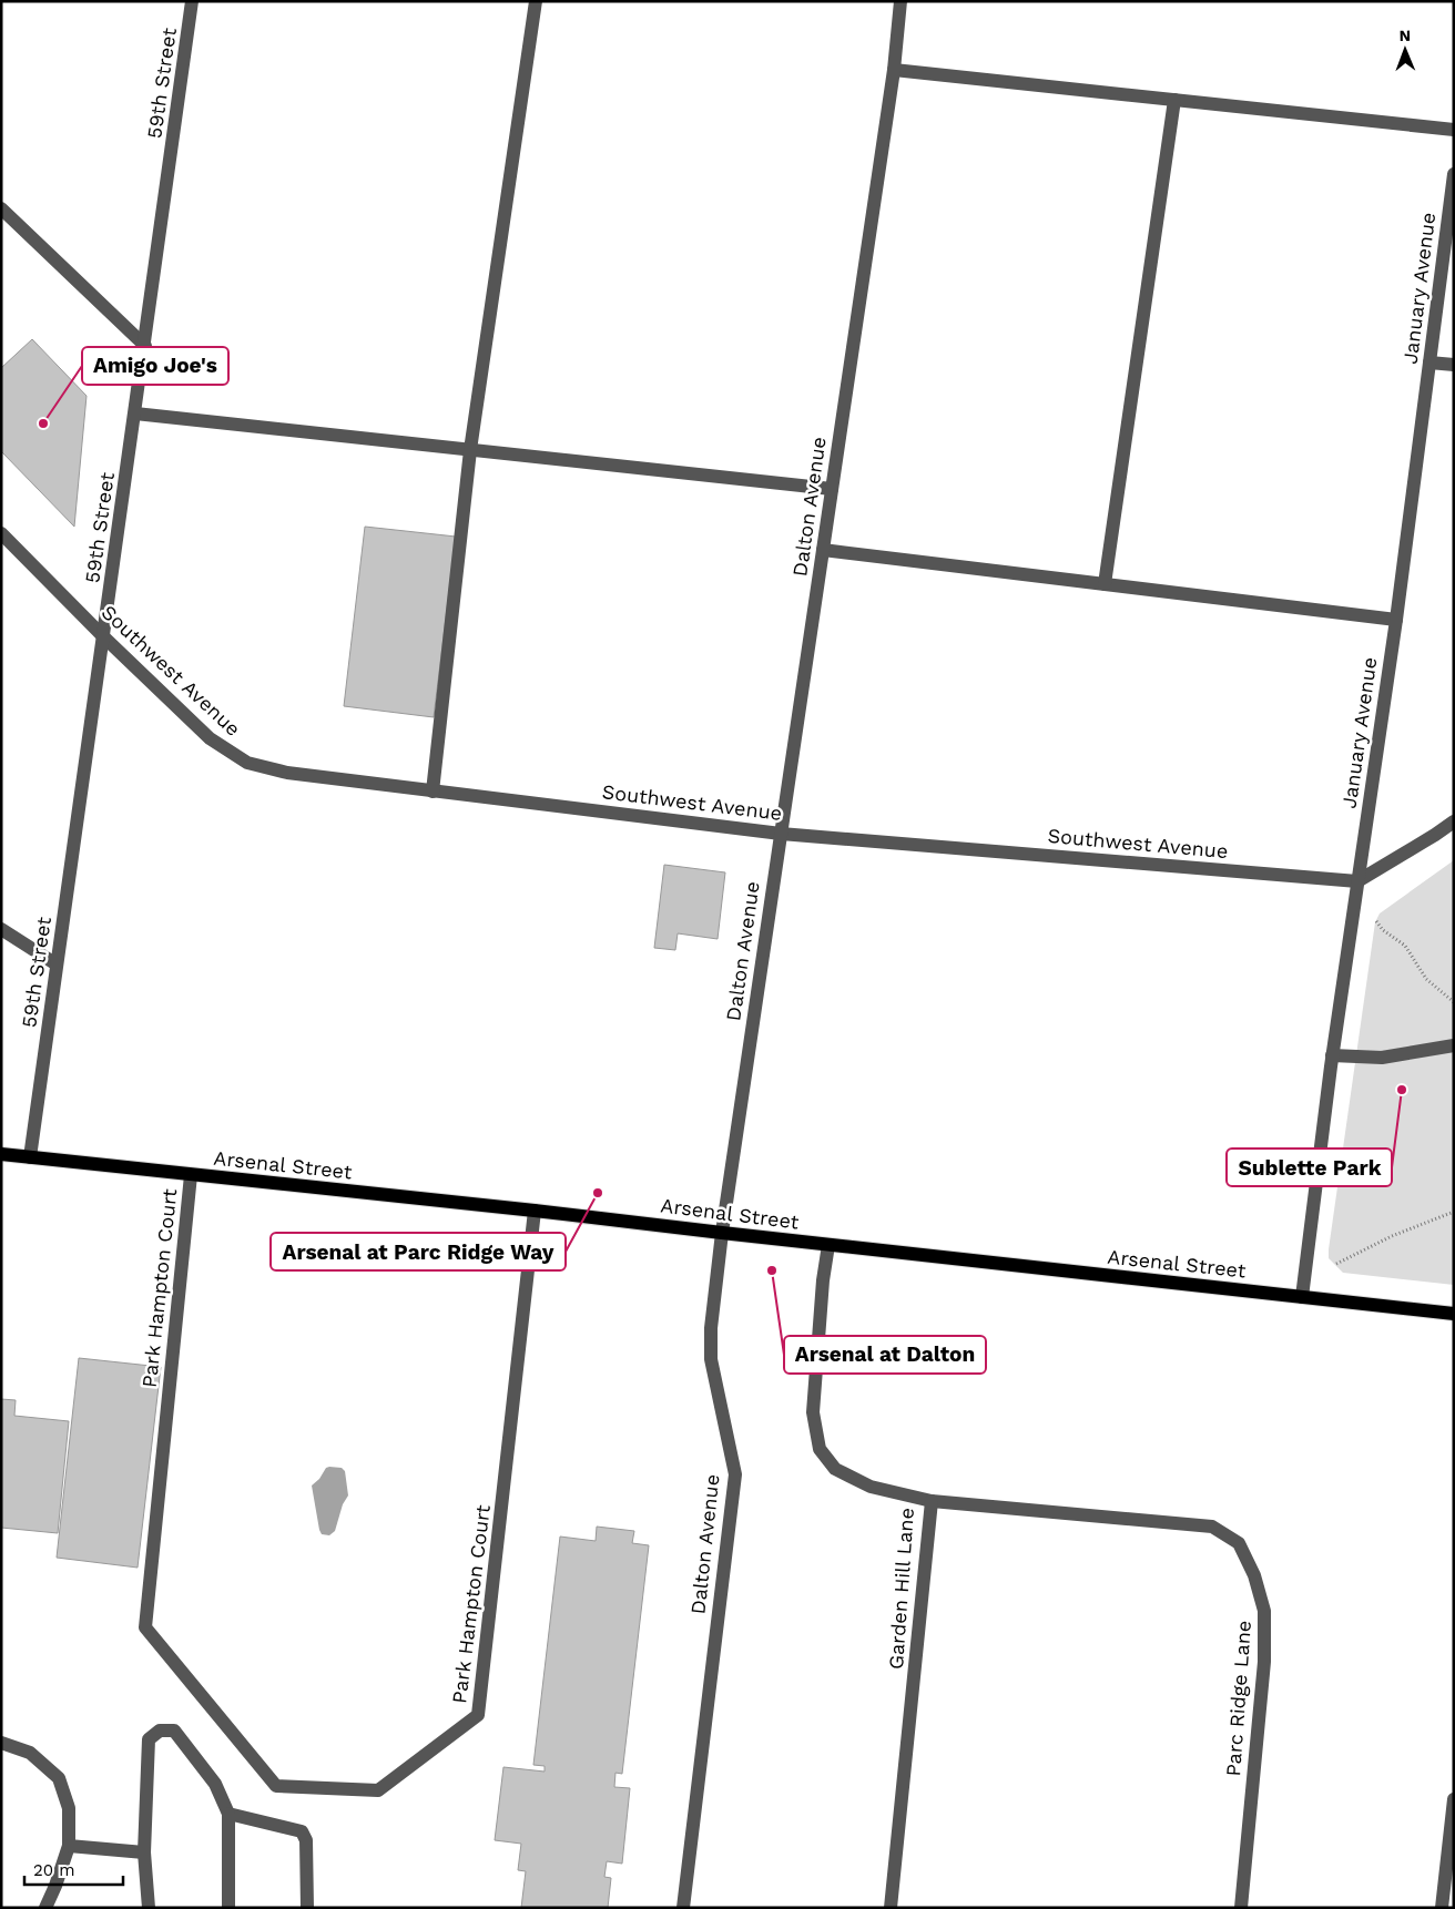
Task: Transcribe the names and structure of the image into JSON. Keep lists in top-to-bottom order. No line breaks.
{"streets":{"main road":["Arsenal Street"],"street":["59th Street","January Avenue","Dalton Avenue","Southwest Avenue","Park Hampton Court","Garden Hill Lane","Parc Ridge Lane"]},"crossings":[["59th Street","Southwest Avenue"],["59th Street","Arsenal Street"],["January Avenue","Southwest Avenue"],["January Avenue","Arsenal Street"],["Dalton Avenue","Southwest Avenue"],["Dalton Avenue","Arsenal Street"],["Arsenal Street","Park Hampton Court"],["Arsenal Street","Garden Hill Lane"],["Garden Hill Lane","Parc Ridge Lane"]],"places":["Amigo Joe's","Sublette Park","Arsenal at Parc Ridge Way","Arsenal at Dalton"],"scale_bar":"20 m","north":"top"}
